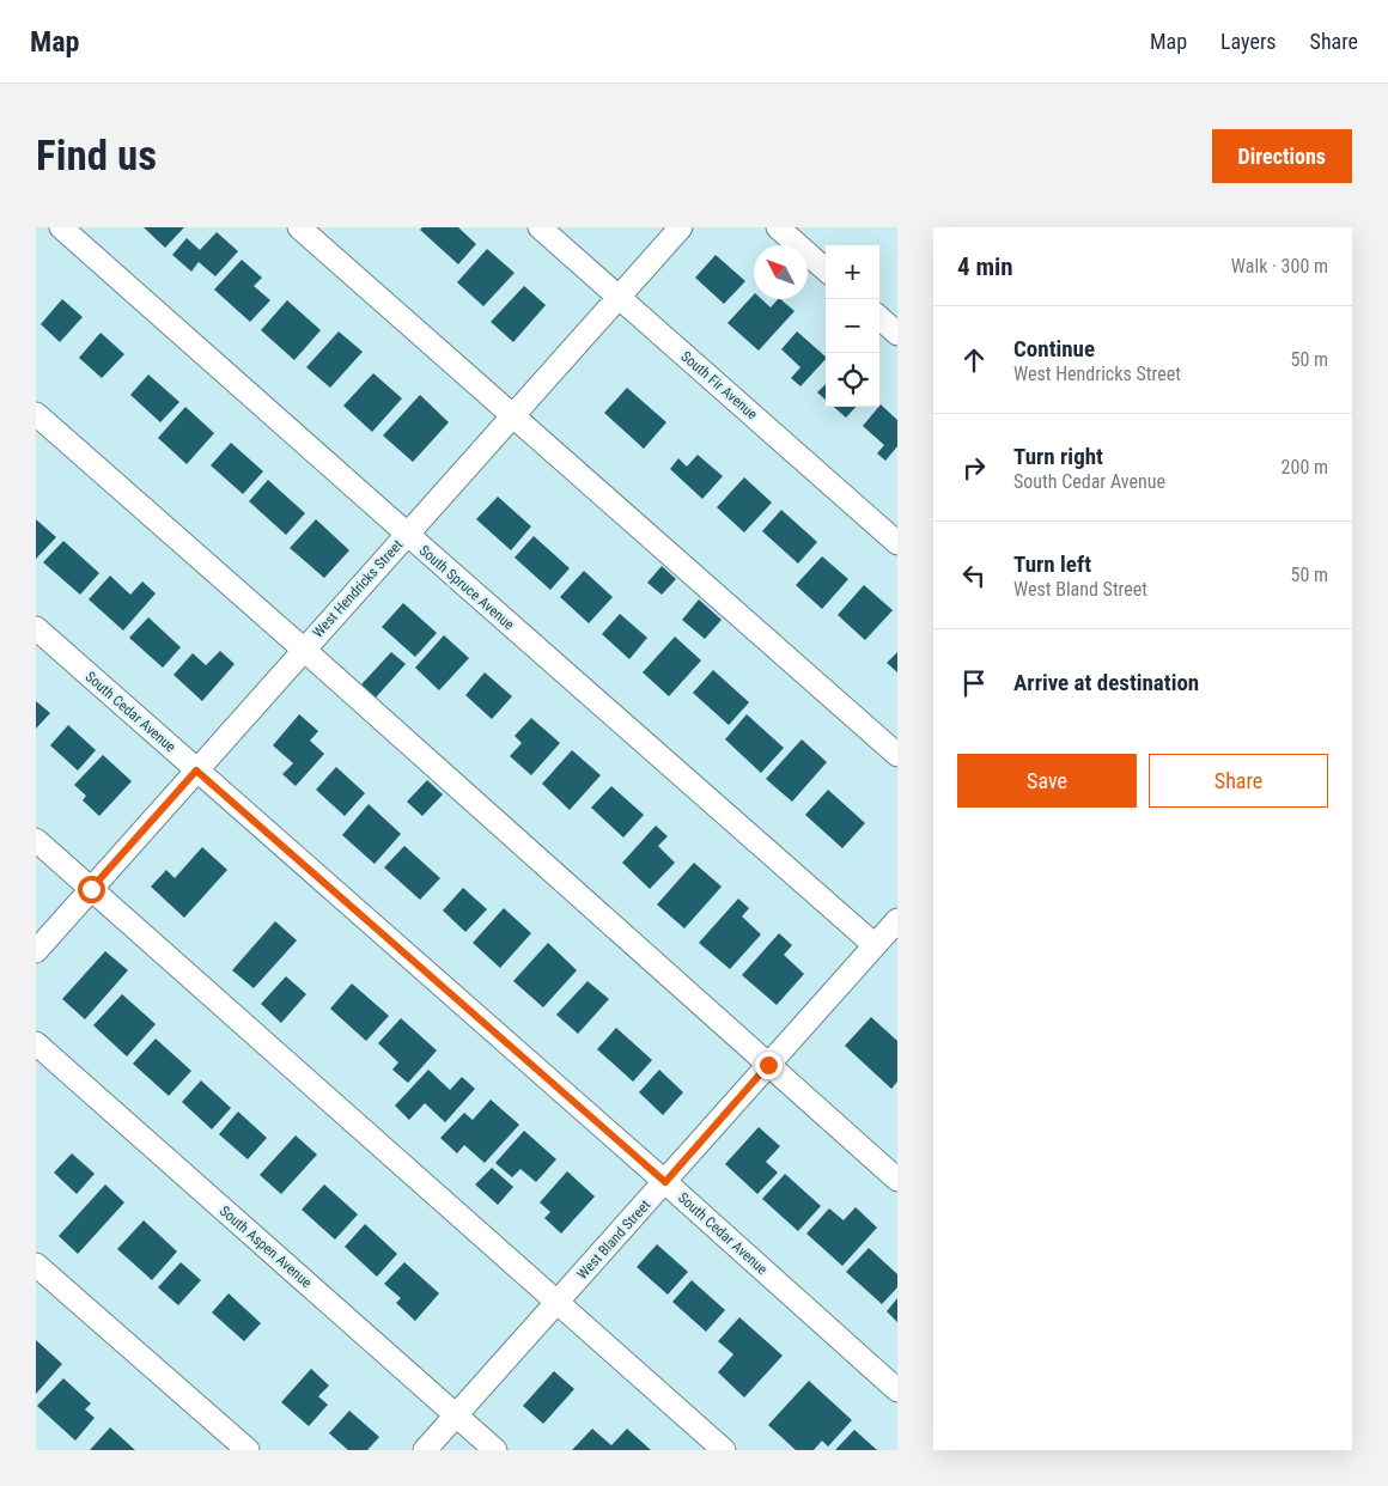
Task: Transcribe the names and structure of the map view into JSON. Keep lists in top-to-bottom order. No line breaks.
{"streets":{"street":["South Fir Avenue","South Spruce Avenue","West Hendricks Street","South Cedar Avenue","West Bland Street","South Aspen Avenue"]},"crossings":[["South Fir Avenue","West Hendricks Street"],["South Spruce Avenue","West Hendricks Street"],["South Spruce Avenue","West Bland Street"],["West Hendricks Street","South Cedar Avenue"],["South Cedar Avenue","West Bland Street"],["West Bland Street","South Aspen Avenue"]],"north":"top left","page":{"header":"Map","nav":["Map","Layers","Share"],"buttons":["Directions",["Save","Share"]],"title":"Find us","heading":["4 min","Walk · 300 m"],"map_buttons":["+","−"],"list":[["Continue","West Hendricks Street","50 m"],["Turn right","South Cedar Avenue","200 m"],["Turn left","West Bland Street","50 m"],"Arrive at destination"]}}
